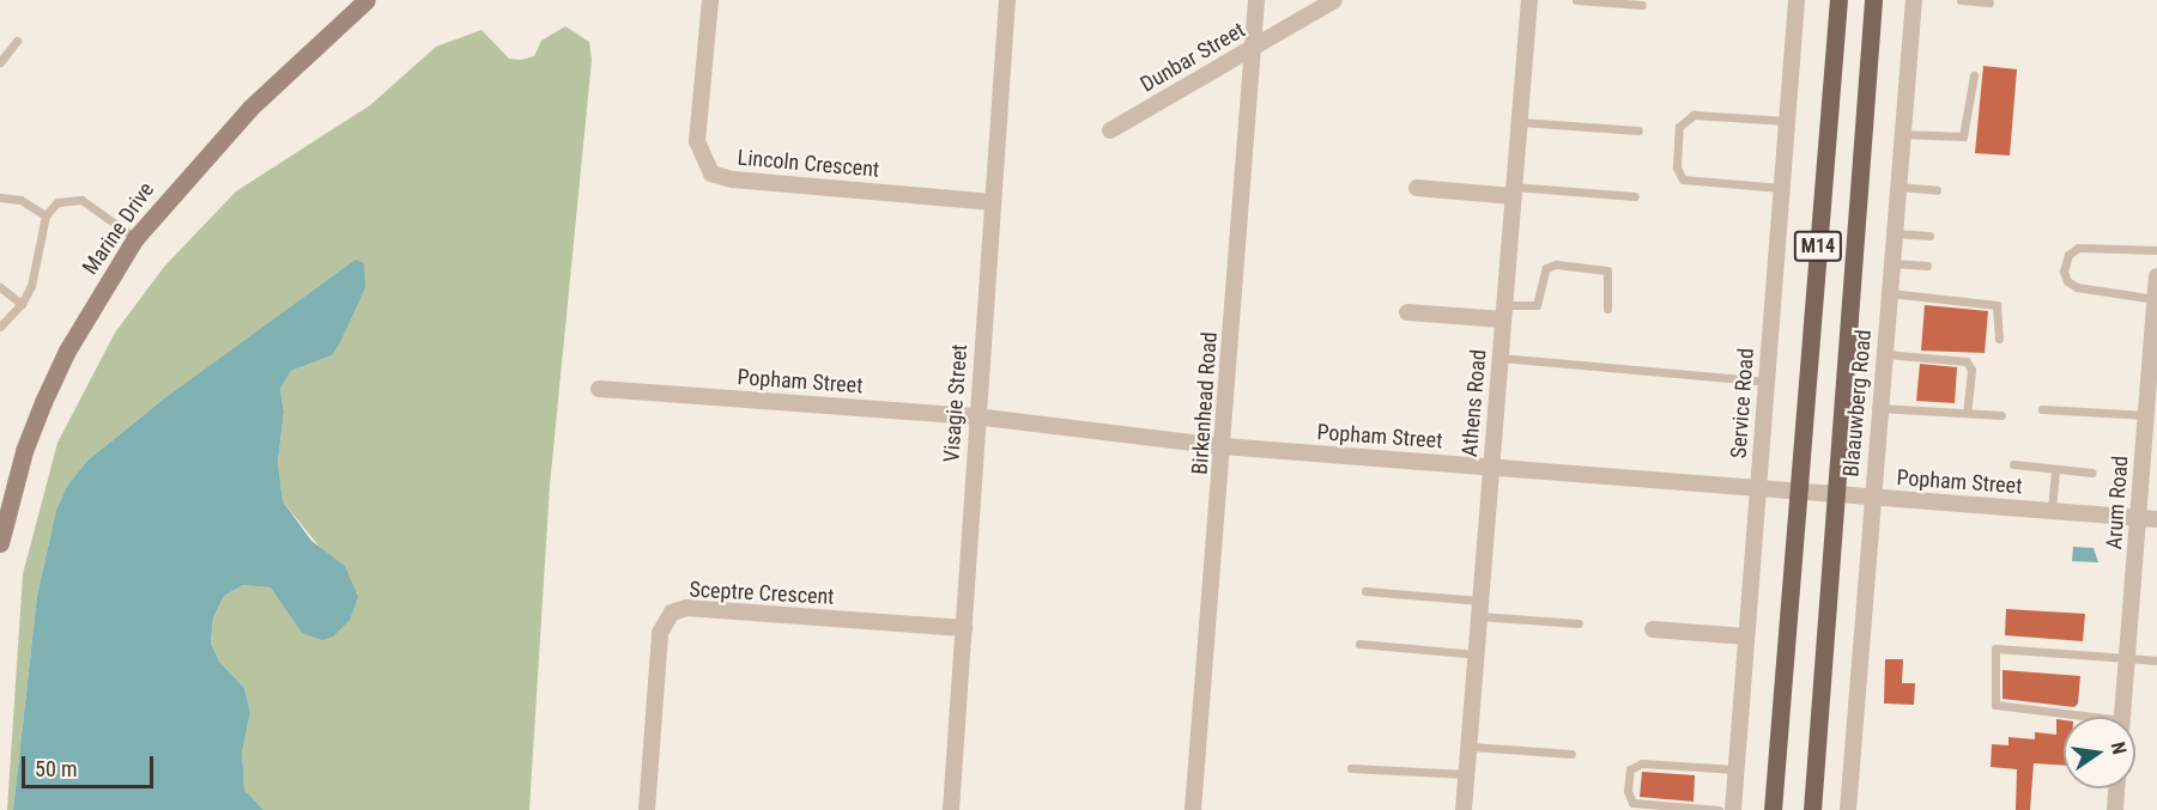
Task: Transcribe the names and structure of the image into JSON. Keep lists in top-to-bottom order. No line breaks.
{"streets":{"main road":["Marine Drive","M14","Blaauwberg Road"],"street":["Dunbar Street","Lincoln Crescent","Popham Street","Visagie Street","Birkenhead Road","Athens Road","Service Road","Arum Road","Sceptre Crescent"]},"crossings":[["Dunbar Street","Birkenhead Road"],["Lincoln Crescent","Visagie Street"],["M14","Popham Street"],["Popham Street","Visagie Street"],["Popham Street","Birkenhead Road"],["Popham Street","Athens Road"],["Popham Street","Service Road"],["Popham Street","Blaauwberg Road"],["Popham Street","Arum Road"],["Visagie Street","Sceptre Crescent"]],"scale_bar":"50 m","north":"right"}
